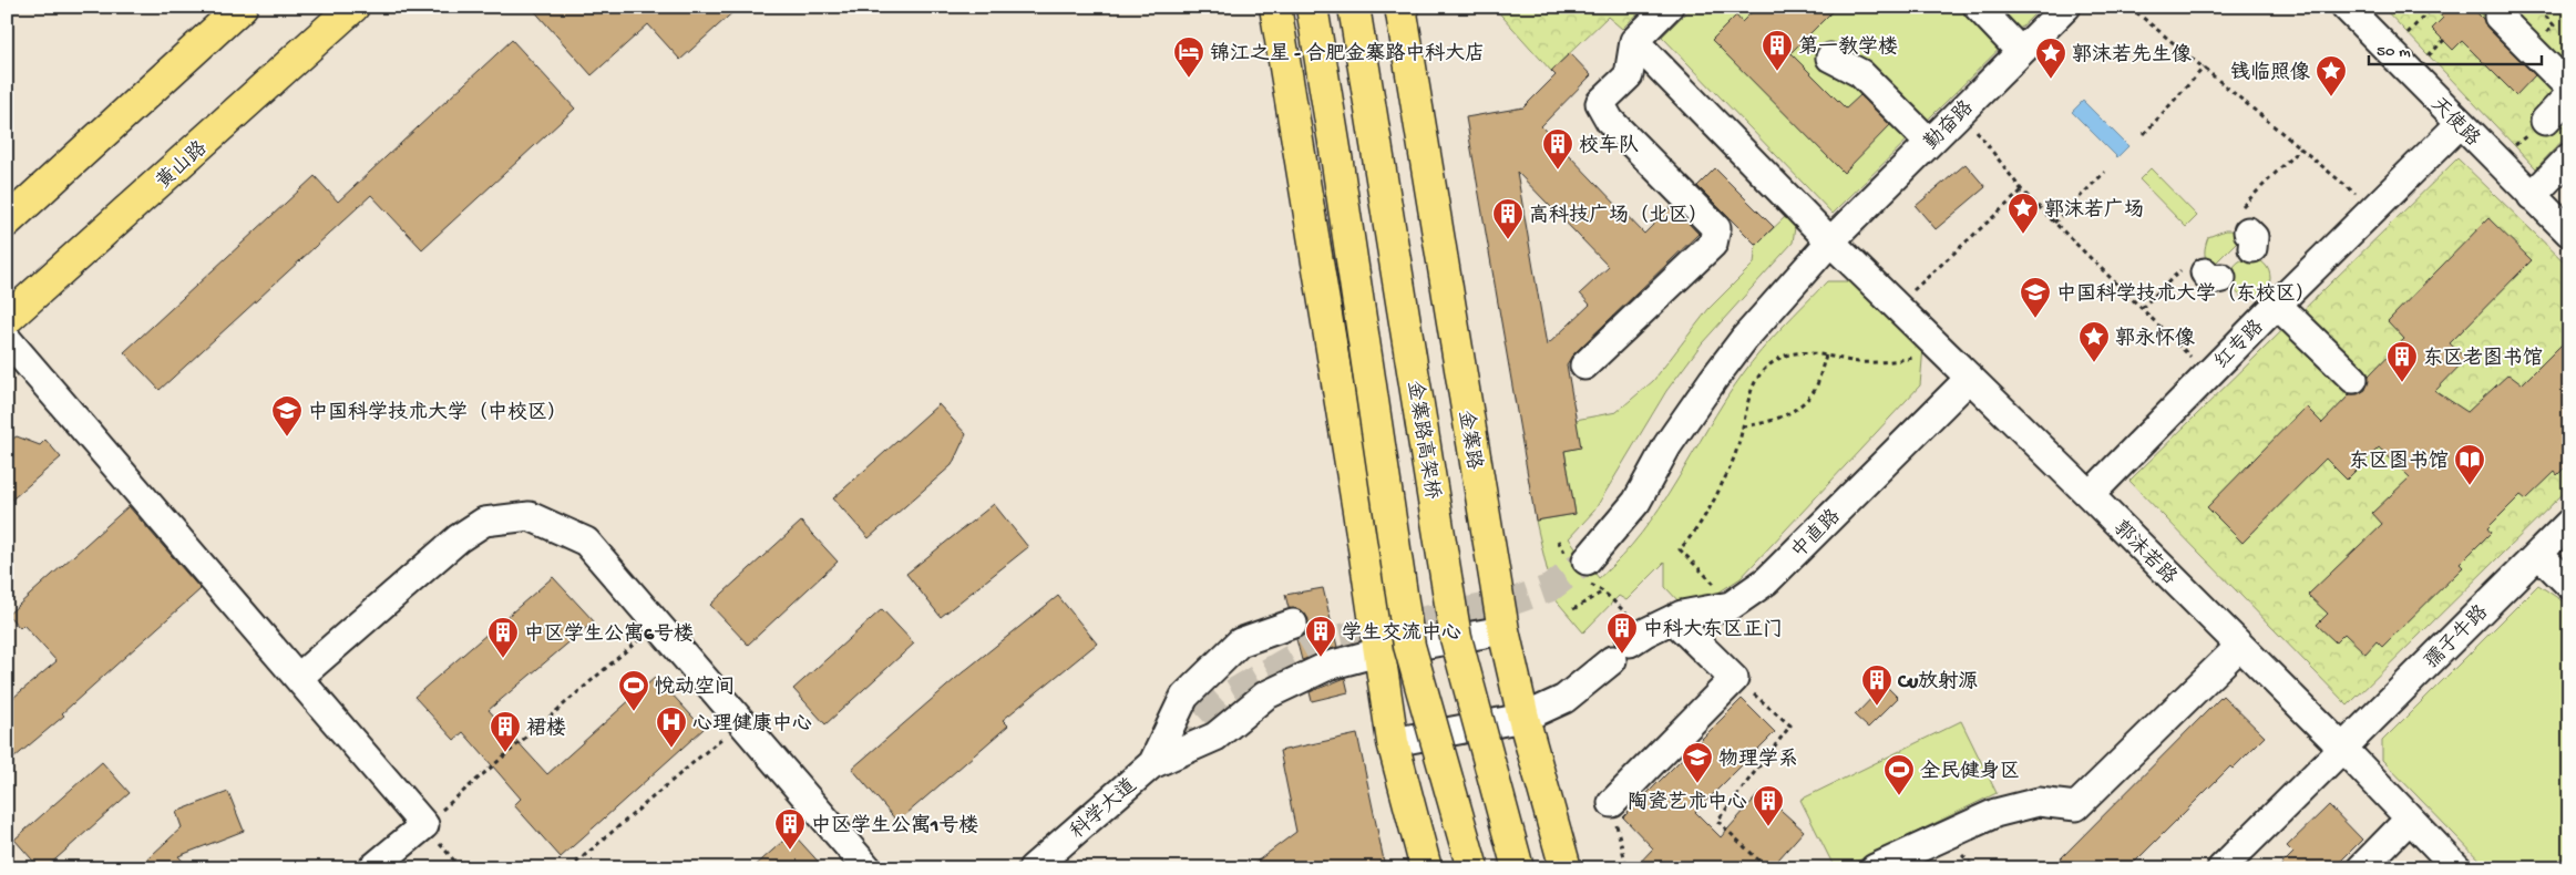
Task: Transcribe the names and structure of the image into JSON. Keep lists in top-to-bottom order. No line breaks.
{"streets":{"main road":["黄山路","金寨路高架桥","金寨路"],"street":["天使路","勤奋路","红专路","中直路","郭沫若路","孺子牛路","科学大道"]},"crossings":[["天使路","红专路"],["勤奋路","郭沫若路"],["红专路","郭沫若路"],["金寨路","中直路"],["中直路","郭沫若路"],["郭沫若路","孺子牛路"]],"places":{"building":["第一教学楼","校车队","高科技广场（北区）","东区老图书馆","中科大东区正门","学生交流中心","中区学生公寓6号楼","Cu放射源","裙楼","陶瓷艺术中心","中区学生公寓1号楼"],"hotel":["锦江之星 - 合肥金寨路中科大店"],"place":["郭沫若先生像","钱临照像","郭沫若广场","郭永怀像"],"school or university":["中国科学技术大学（东校区）","中国科学技术大学（中校区）","物理学系"],"library":["东区图书馆"],"sports":["悦动空间","全民健身区"],"hospital":["心理健康中心"]},"scale_bar":"50 m"}
